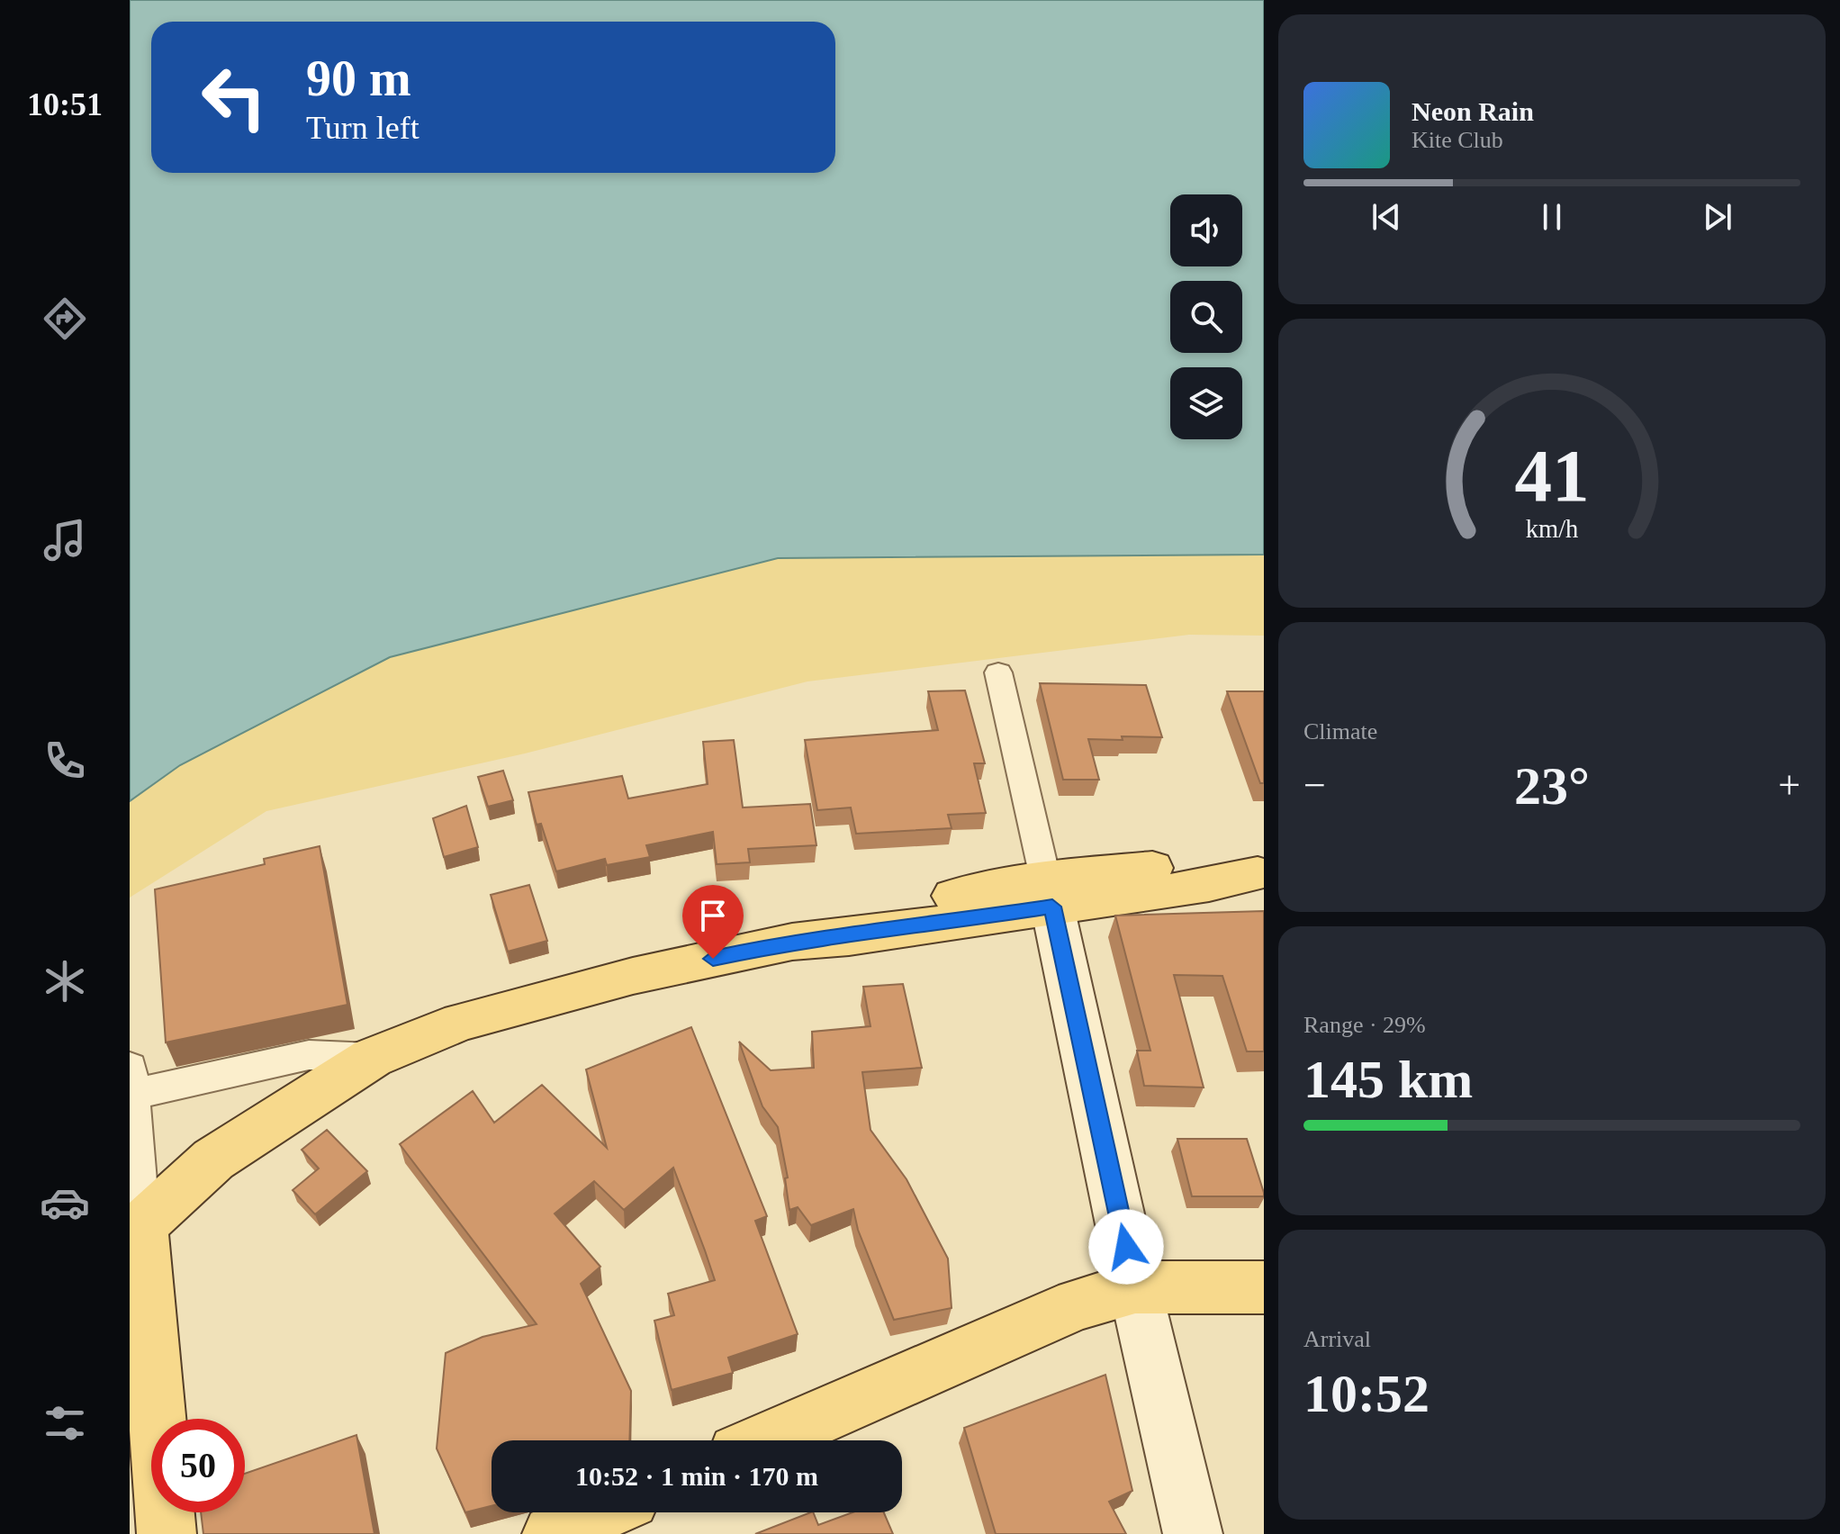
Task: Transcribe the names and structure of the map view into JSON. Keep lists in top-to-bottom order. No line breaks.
{"page":{"tabs":"10:51","turn":["90 m","Turn left"],"song":["Neon Rain","Kite Club"],"tile":["Climate",["Range · 29%","145 km"],["Arrival","10:52"]],"heat":["−","23°","+"],"limit":"50","trip":"10:52 · 1 min · 170 m","gauge":["41","km/h"]}}
